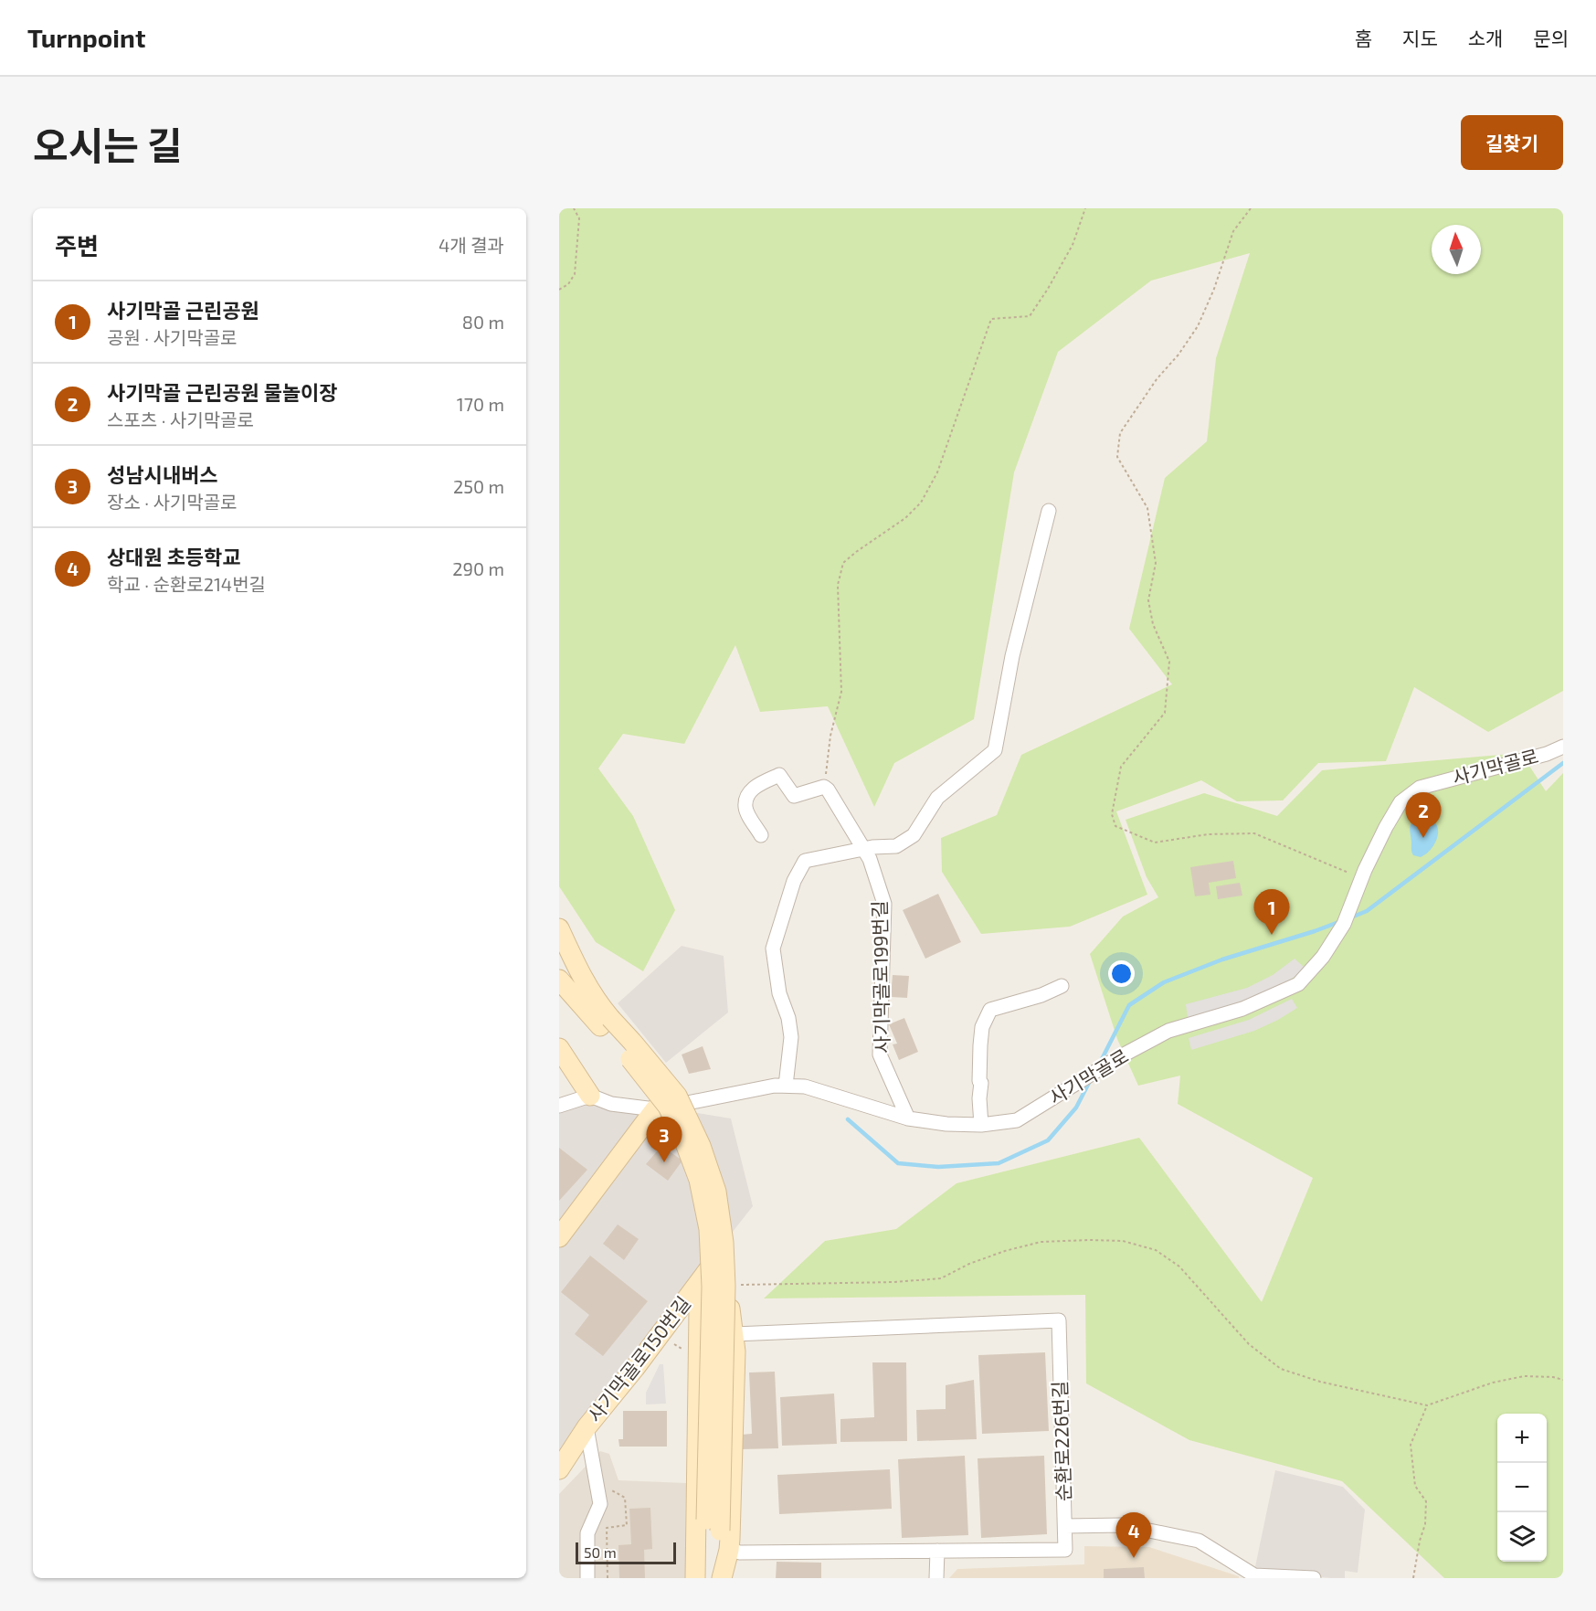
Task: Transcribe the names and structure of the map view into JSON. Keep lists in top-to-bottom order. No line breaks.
{"streets":{"main road":["사기막골로150번길"],"street":["사기막골로","사기막골로199번길","순환로226번길"]},"crossings":[["사기막골로","사기막골로199번길"]],"scale_bar":"50 m","north":"top","page":{"header":"Turnpoint","nav":["홈","지도","소개","문의"],"title":"오시는 길","buttons":"길찾기","heading":["주변","4개 결과"],"list":[{"mark":"1","name":"사기막골 근린공원","note":"공원 · 사기막골로","value":"80 m"},{"mark":"2","name":"사기막골 근린공원 물놀이장","note":"스포츠 · 사기막골로","value":"170 m"},{"mark":"3","name":"성남시내버스","note":"장소 · 사기막골로","value":"250 m"},{"mark":"4","name":"상대원 초등학교","note":"학교 · 순환로214번길","value":"290 m"}],"pins":["2","1","3","4"],"map_buttons":["+","−"],"scale":"50 m"}}
